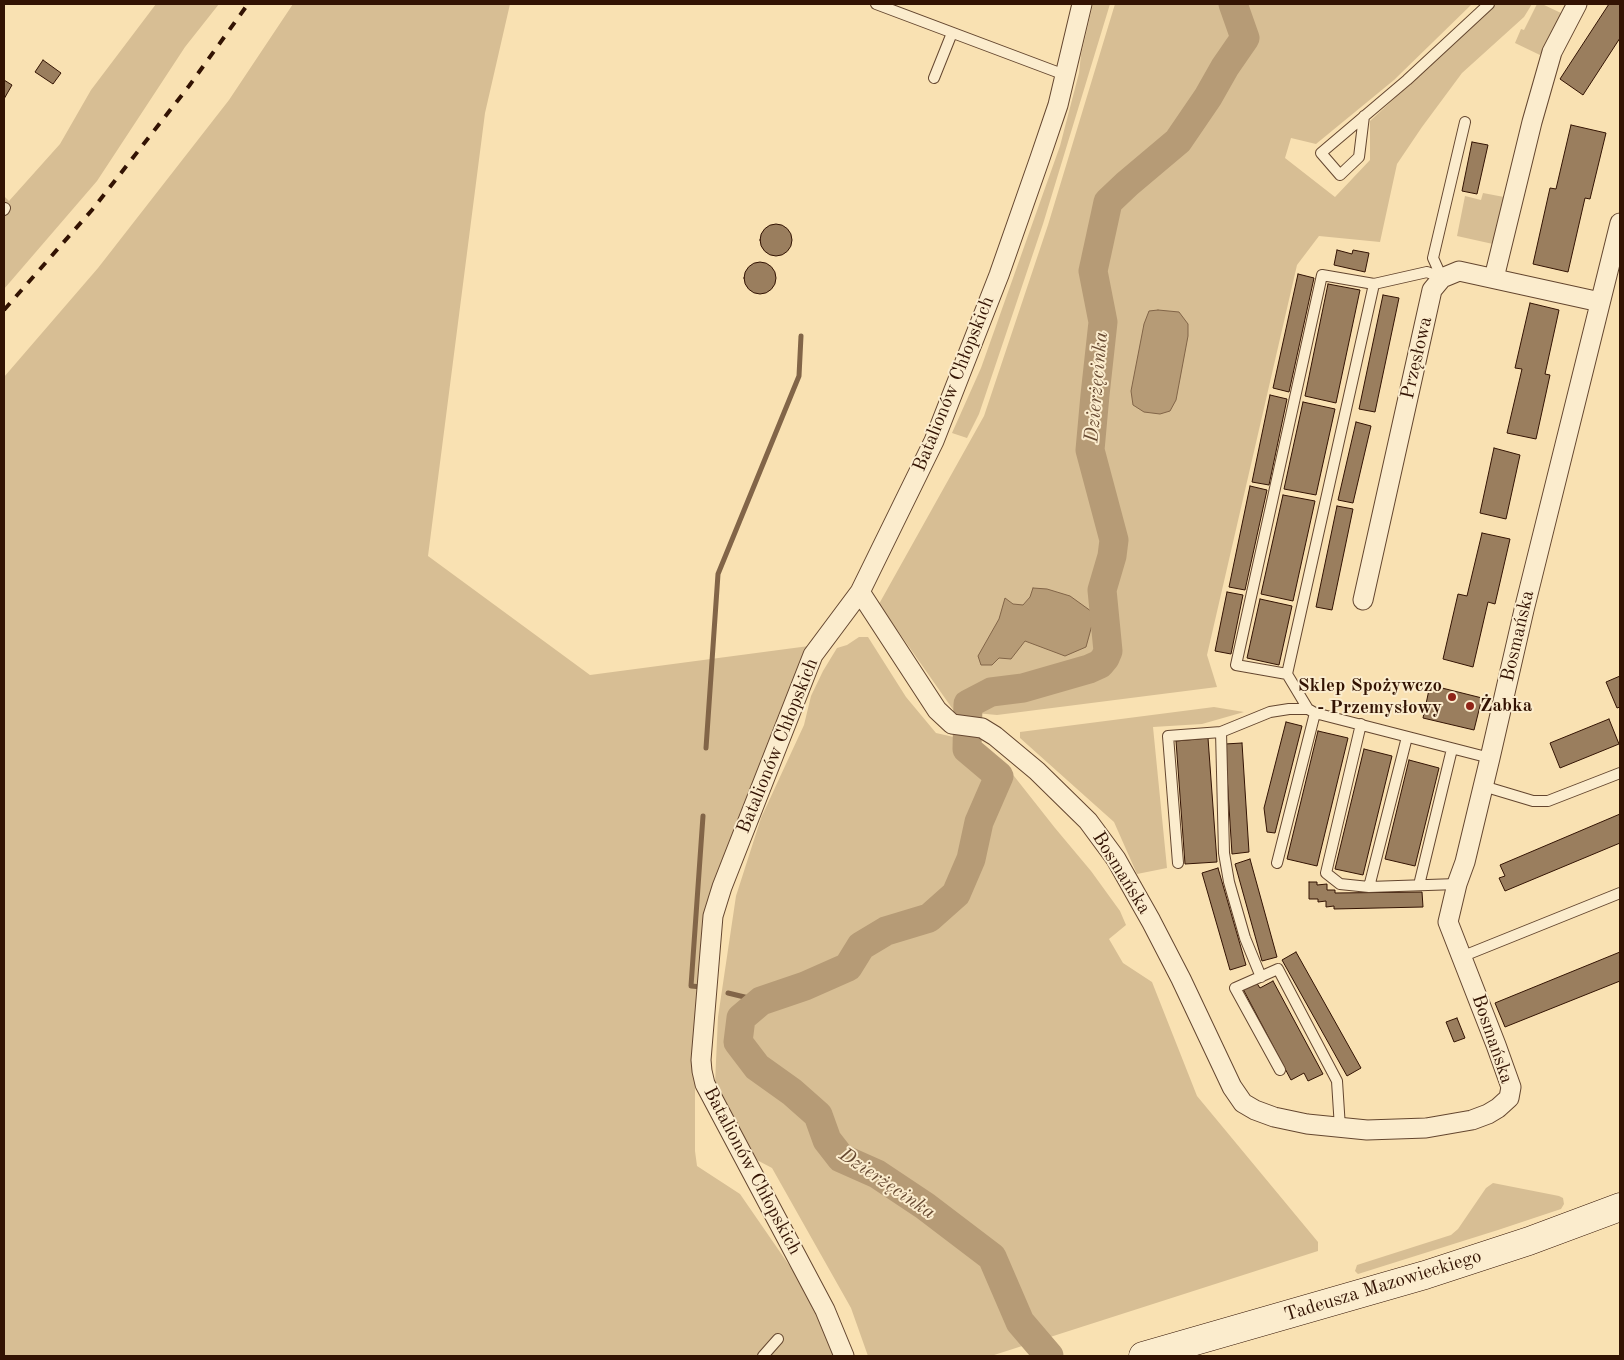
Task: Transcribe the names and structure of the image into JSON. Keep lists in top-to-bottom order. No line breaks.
{"streets":{"main road":["Tadeusza Mazowieckiego"],"street":["Przęsłowa","Batalionów Chłopskich","Bosmańska"]},"crossings":[["Batalionów Chłopskich","Bosmańska"]],"water":["Dzierżęcinka"],"places":["Sklep Spożywczo - Przemysłowy","Żabka"]}
